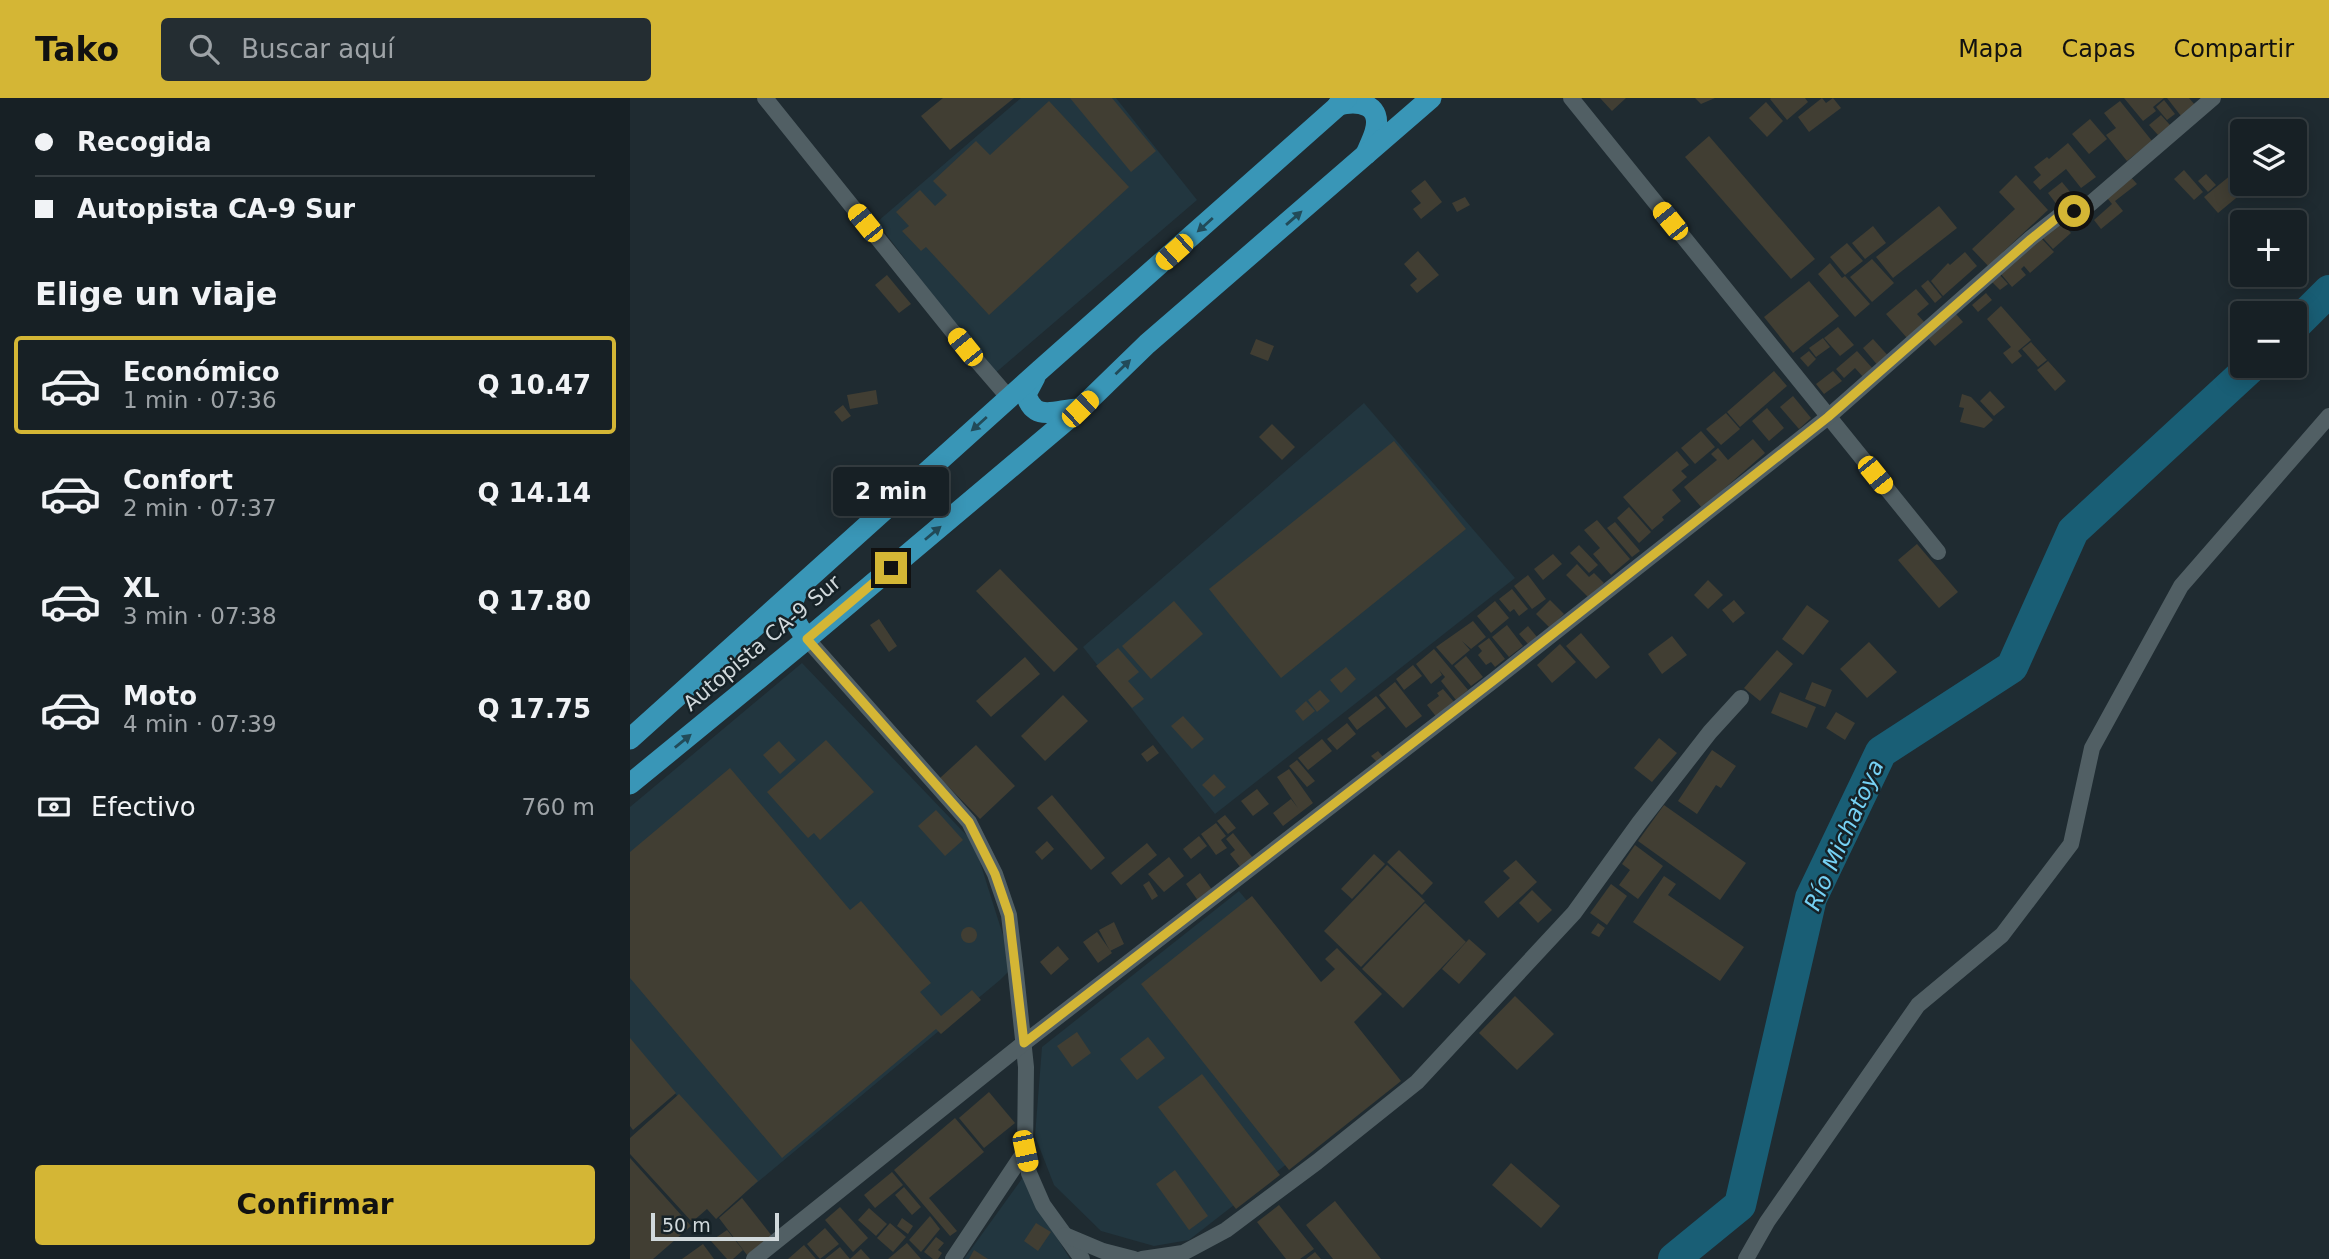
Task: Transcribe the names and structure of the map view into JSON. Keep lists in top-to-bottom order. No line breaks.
{"streets":{"highway":["Autopista CA-9 Sur"]},"water":["Río Michatoya"],"scale_bar":"50 m","page":{"header":"Tako","search":"Buscar aquí","nav":["Mapa","Capas","Compartir"],"banner":["Recogida","Autopista CA-9 Sur"],"map_buttons":["+","−"],"heading":"Elige un viaje","list":[{"name":"Económico","note":"1 min · 07:36","value":"Q 10.47"},{"name":"Confort","note":"2 min · 07:37","value":"Q 14.14"},{"name":"XL","note":"3 min · 07:38","value":"Q 17.80"},{"name":"Moto","note":"4 min · 07:39","value":"Q 17.75"}],"bubble":"2 min","pay":["Efectivo","760 m"],"buttons":"Confirmar","scale":"50 m"}}
